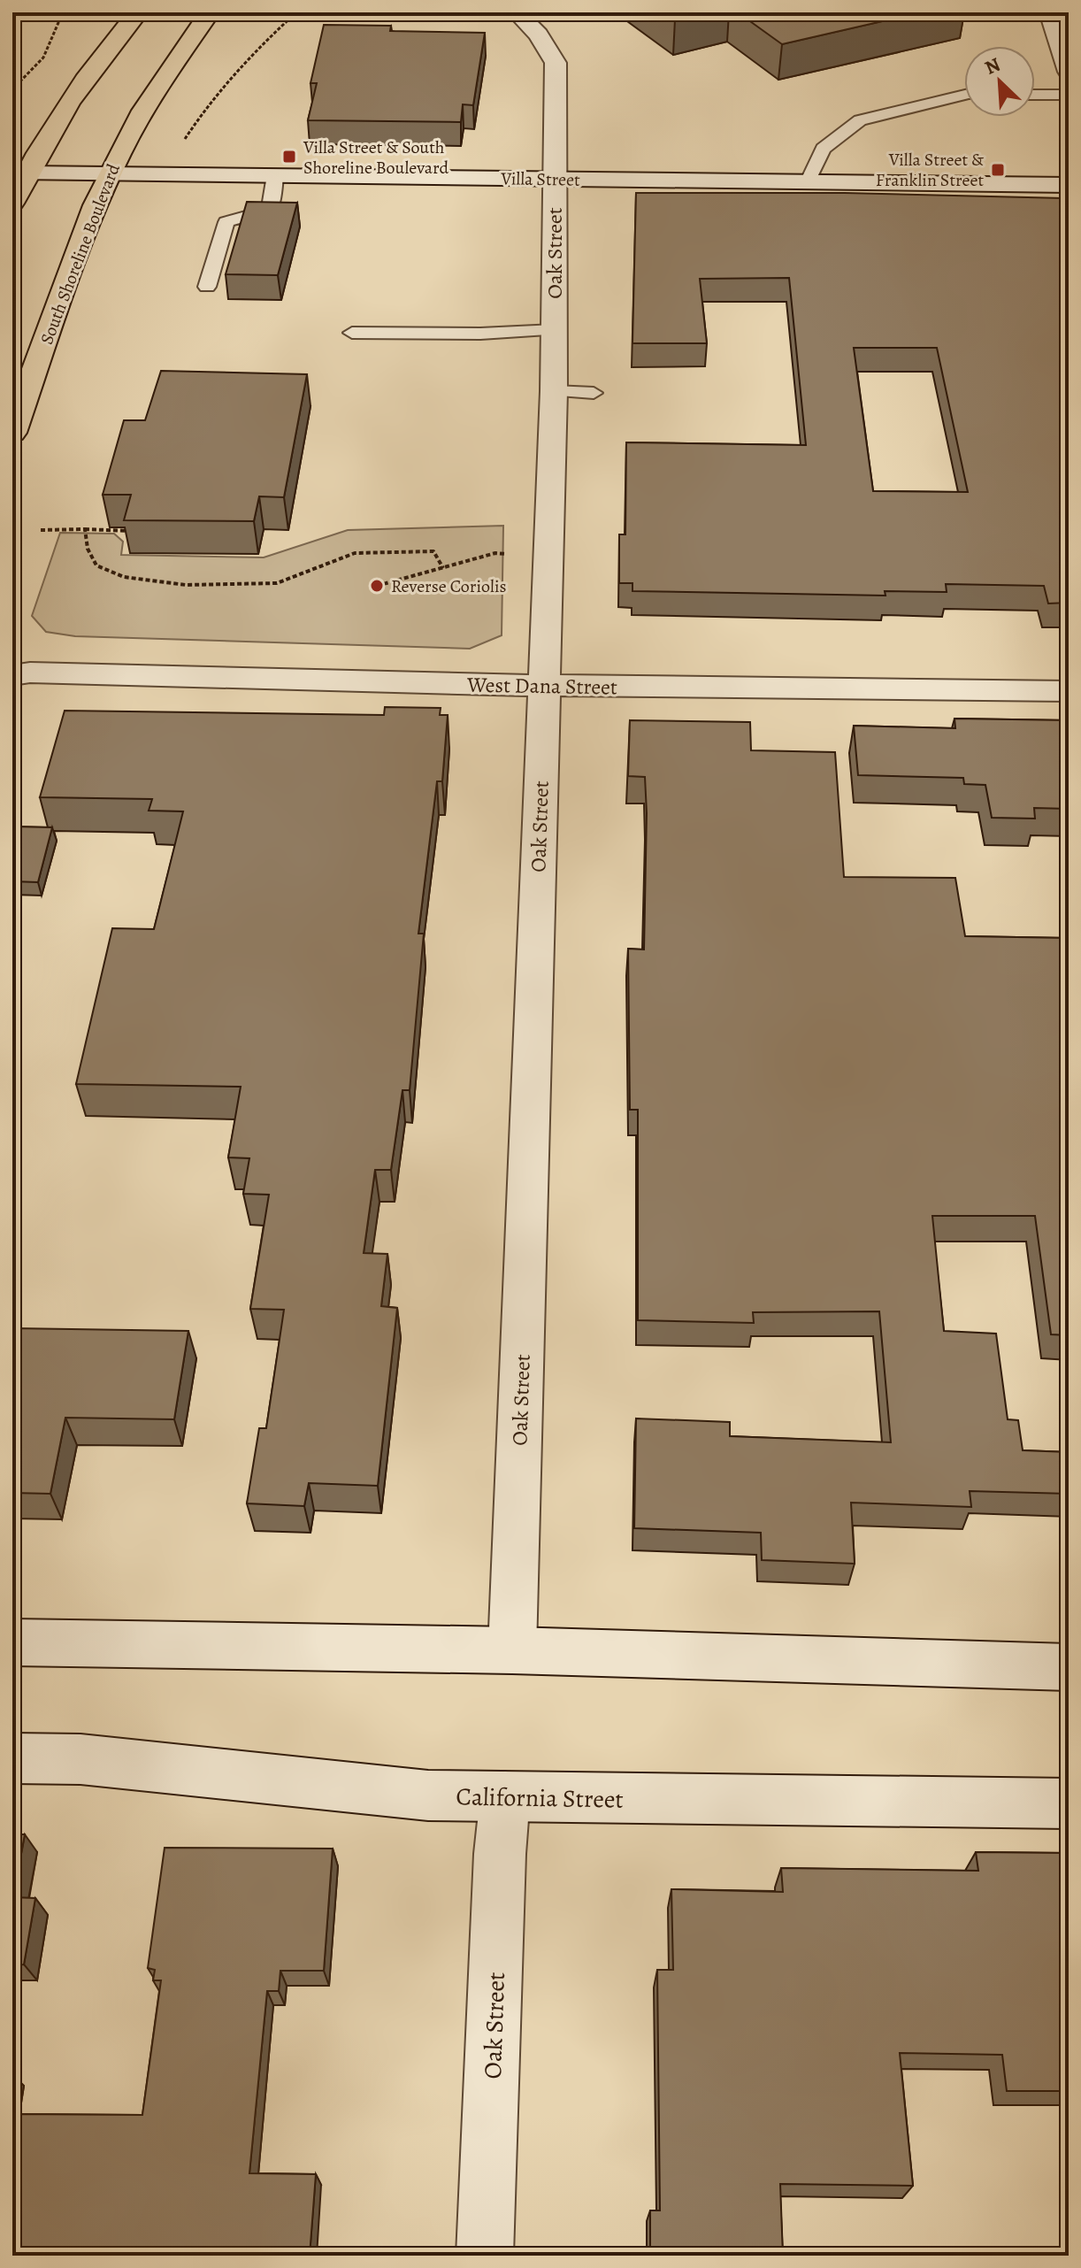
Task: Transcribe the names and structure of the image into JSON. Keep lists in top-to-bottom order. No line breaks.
{"streets":{"main road":["South Shoreline Boulevard"],"street":["Villa Street","Oak Street","West Dana Street","California Street"]},"crossings":[["Villa Street","Oak Street"],["Villa Street","South Shoreline Boulevard"],["Oak Street","West Dana Street"],["Oak Street","California Street"]],"places":{"transit":["Villa Street & South Shoreline Boulevard","Villa Street & Franklin Street"],"other":["Reverse Coriolis"]},"north":"top left"}
